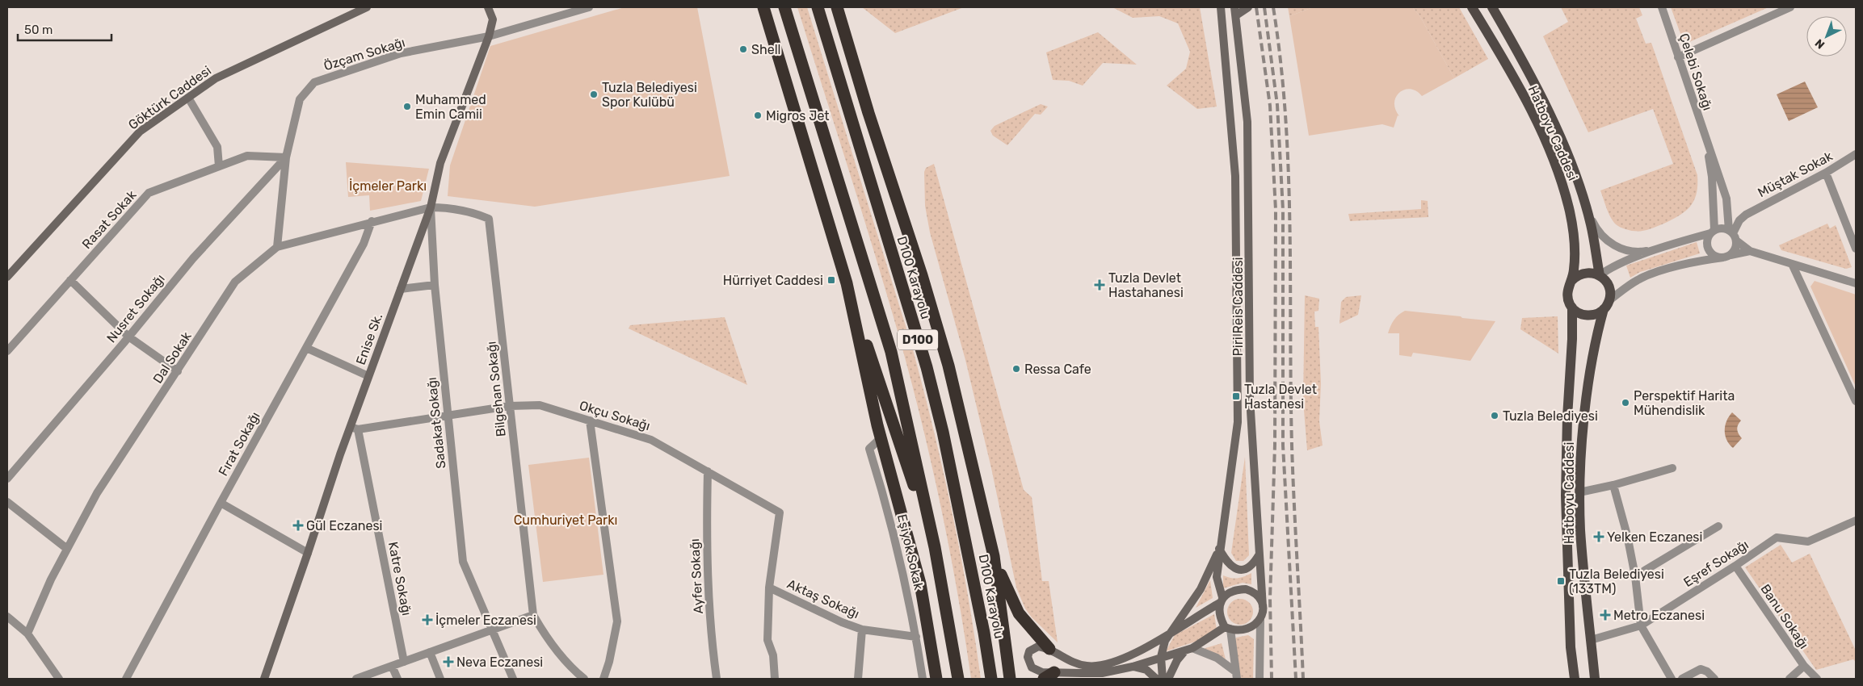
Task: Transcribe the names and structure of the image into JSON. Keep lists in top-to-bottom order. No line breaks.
{"streets":{"highway":["D100 Karayolu","D100"],"main road":["Hatboyu Caddesi"],"street":["Özçam Sokağı","Çelebi Sokağı","Göktürk Caddesi","Müştak Sokak","Rasat Sokak","Piri Reis Caddesi","Nusret Sokağı","Enise Sk.","Dal Sokak","Bilgehan Sokağı","Okçu Sokağı","Sadakat Sokağı","Fırat Sokağı","Eşiyok Sokak","Eşref Sokağı","Ayfer Sokağı","Katre Sokağı","Aktaş Sokağı","Banu Sokağı"]},"crossings":[["Özçam Sokağı","Rasat Sokak"],["Özçam Sokağı","Nusret Sokağı"],["Özçam Sokağı","Enise Sk."],["Özçam Sokağı","Dal Sokak"],["Hatboyu Caddesi","Eşref Sokağı"],["Rasat Sokak","Nusret Sokağı"],["Enise Sk.","Dal Sokak"],["Enise Sk.","Bilgehan Sokağı"],["Enise Sk.","Okçu Sokağı"],["Enise Sk.","Sadakat Sokağı"],["Enise Sk.","Katre Sokağı"],["Dal Sokak","Bilgehan Sokağı"],["Dal Sokak","Sadakat Sokağı"],["Dal Sokak","Fırat Sokağı"],["Bilgehan Sokağı","Okçu Sokağı"],["Bilgehan Sokağı","Sadakat Sokağı"],["Okçu Sokağı","Sadakat Sokağı"],["Okçu Sokağı","Ayfer Sokağı"],["Okçu Sokağı","Katre Sokağı"],["Okçu Sokağı","Aktaş Sokağı"],["Eşiyok Sokak","Aktaş Sokağı"],["Eşref Sokağı","Banu Sokağı"]],"parks":["İçmeler Parkı","Cumhuriyet Parkı"],"places":{"other":["Shell","Tuzla Belediyesi Spor Kulübü","Muhammed Emin Camii","Migros Jet","Ressa Cafe","Perspektif Harita Mühendislik","Tuzla Belediyesi"],"transit":["Hürriyet Caddesi","Tuzla Devlet Hastanesi","Tuzla Belediyesi (133TM)"],"health":["Tuzla Devlet Hastahanesi","Gül Eczanesi","Yelken Eczanesi","Metro Eczanesi","İçmeler Eczanesi","Neva Eczanesi"]},"scale_bar":"50 m","north":"bottom left"}
